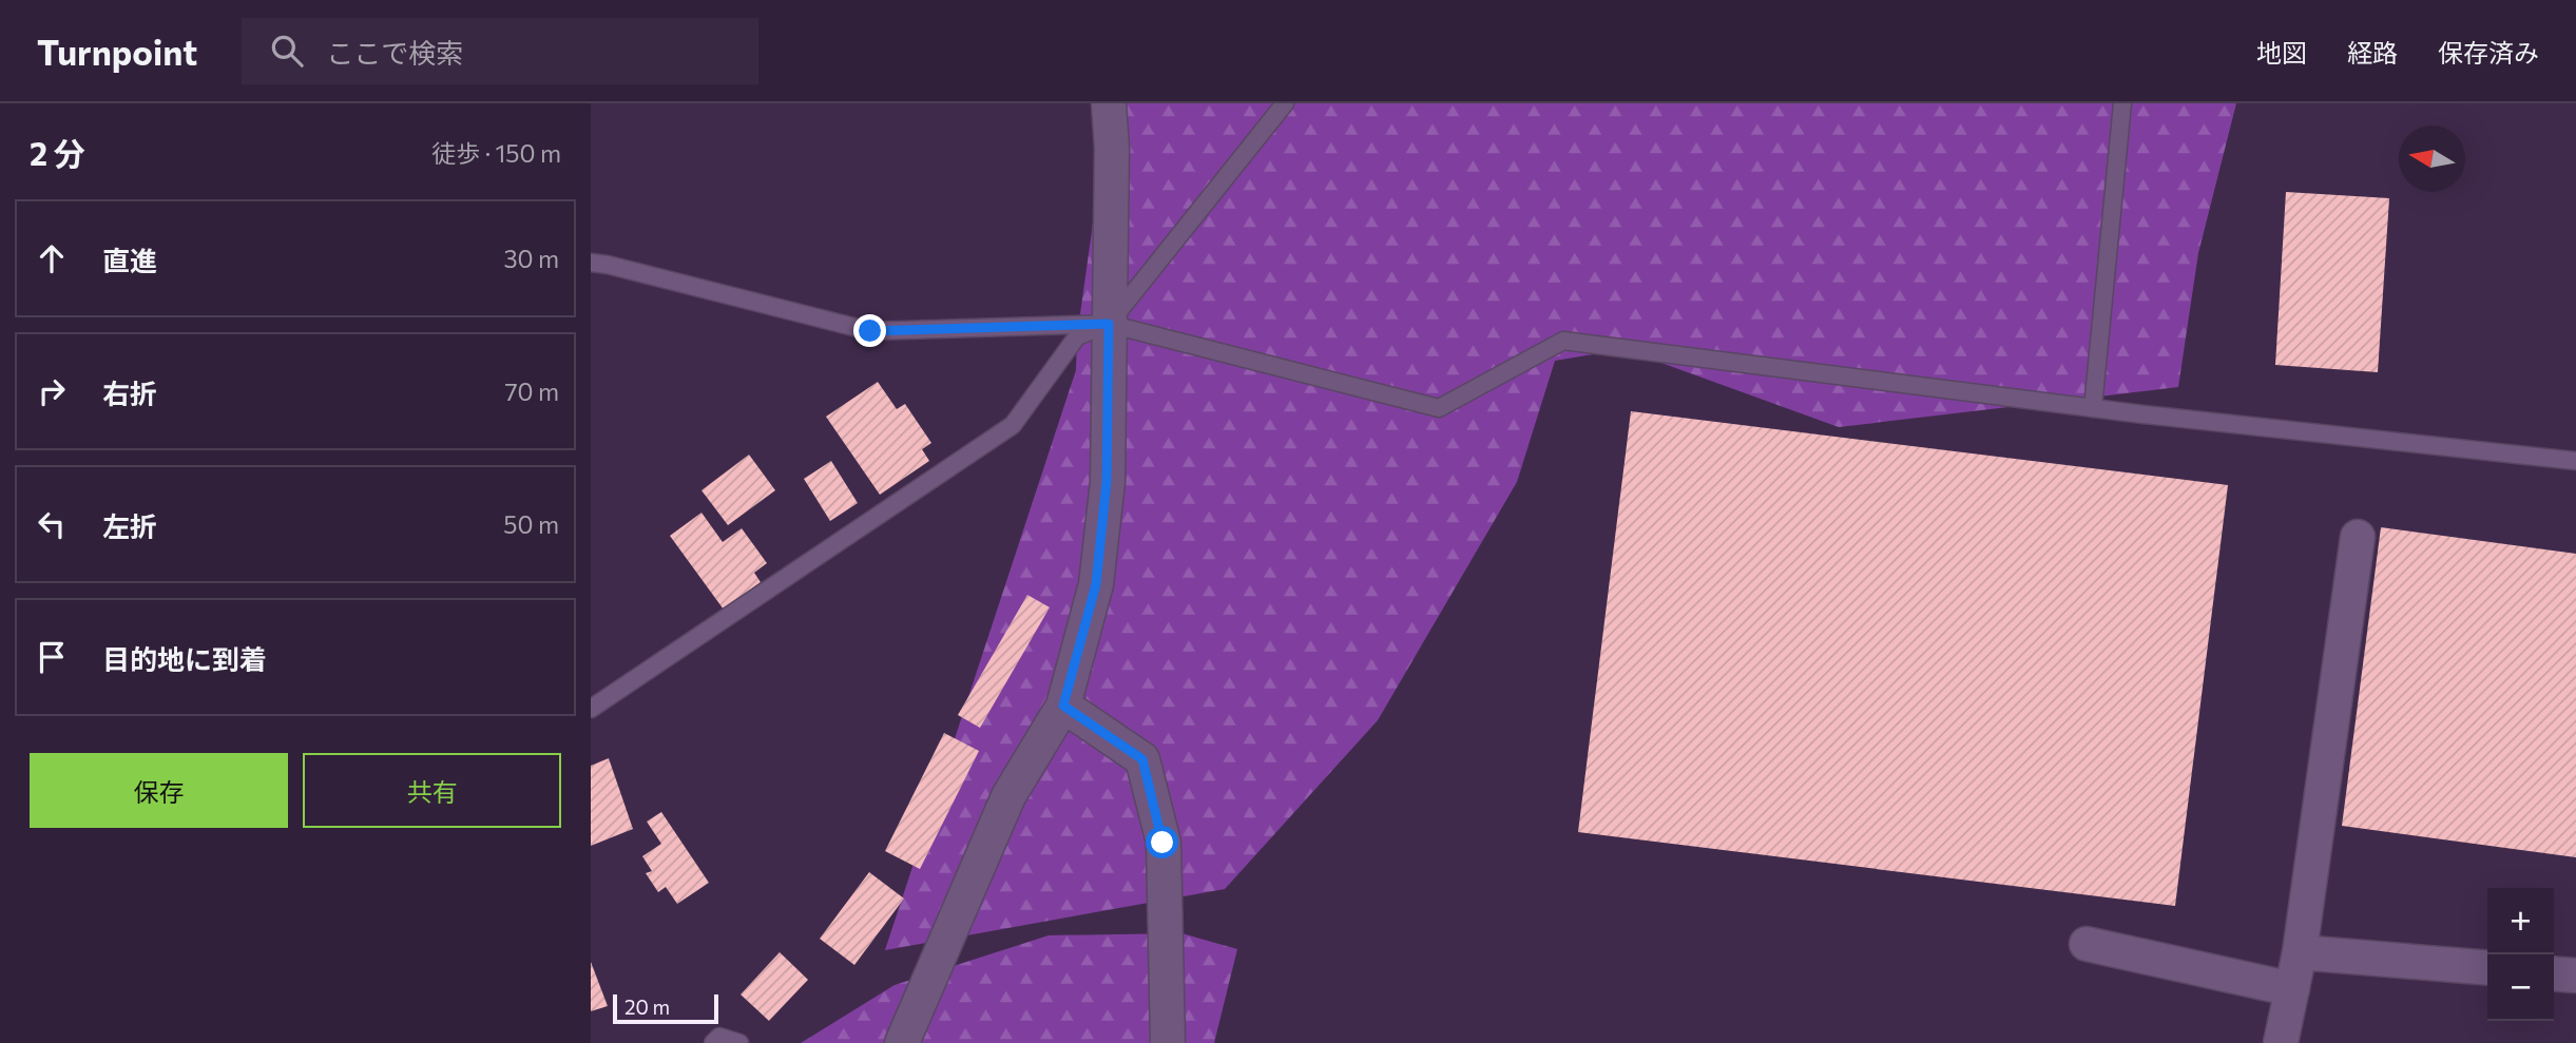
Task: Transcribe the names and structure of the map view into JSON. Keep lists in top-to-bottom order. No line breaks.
{"scale_bar":"20 m","north":"left","page":{"header":"Turnpoint","search":"ここで検索","nav":["地図","経路","保存済み"],"heading":["2 分","徒歩 · 150 m"],"list":[["直進","30 m"],["右折","70 m"],["左折","50 m"],"目的地に到着"],"buttons":["保存","共有"],"map_buttons":["+","−"],"scale":"20 m"}}
